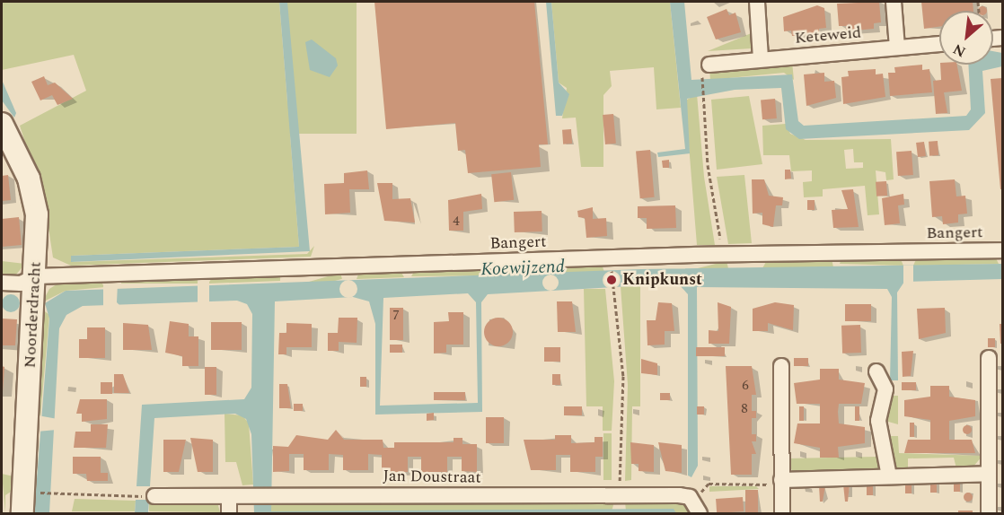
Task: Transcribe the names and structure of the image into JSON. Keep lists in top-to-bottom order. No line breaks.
{"streets":{"street":["Keteweid","Bangert","Noorderdracht","Jan Doustraat"]},"crossings":[["Bangert","Noorderdracht"]],"water":["Koewijzend"],"places":["Knipkunst"],"house_numbers":["4","7","6","8"],"north":"bottom left"}
